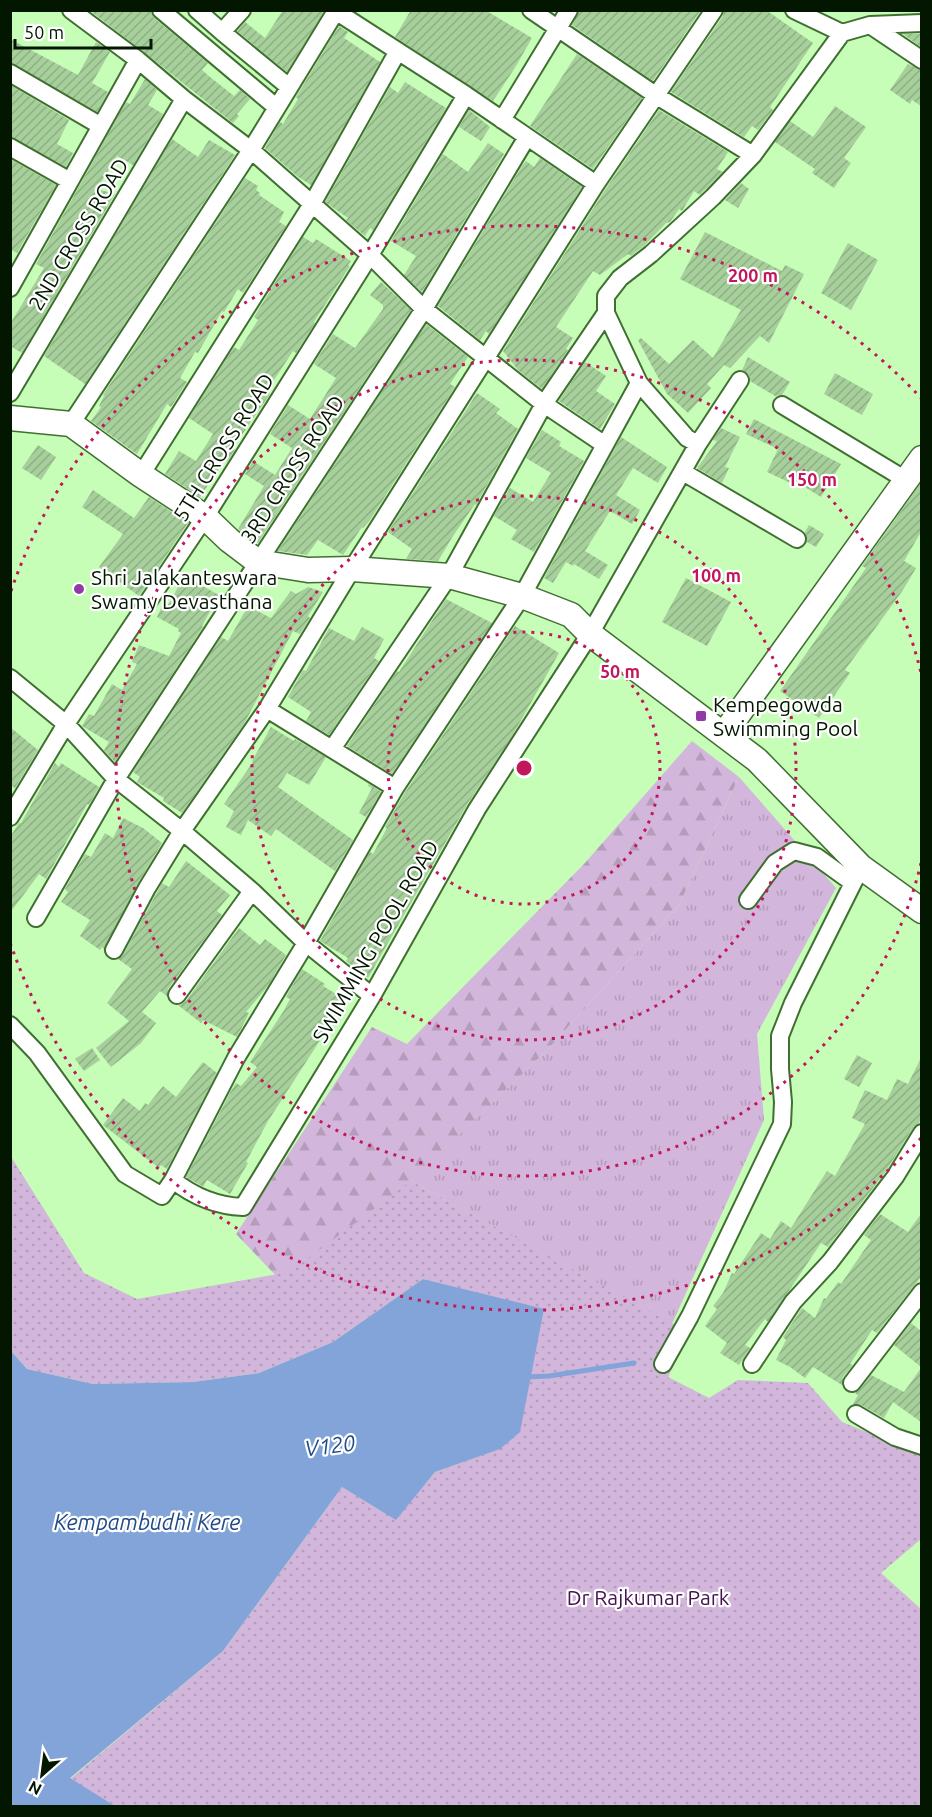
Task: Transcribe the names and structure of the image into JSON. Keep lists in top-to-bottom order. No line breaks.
{"streets":{"street":["2ND CROSS ROAD","5TH CROSS ROAD","3RD CROSS ROAD","SWIMMING POOL ROAD"]},"water":["V120","Kempambudhi Kere"],"parks":["Dr Rajkumar Park"],"places":{"other":["Shri Jalakanteswara Swamy Devasthana"],"transit":["Kempegowda Swimming Pool"]},"scale_bar":"50 m","north":"bottom left","rings":["200 m","150 m","100 m","50 m"]}
